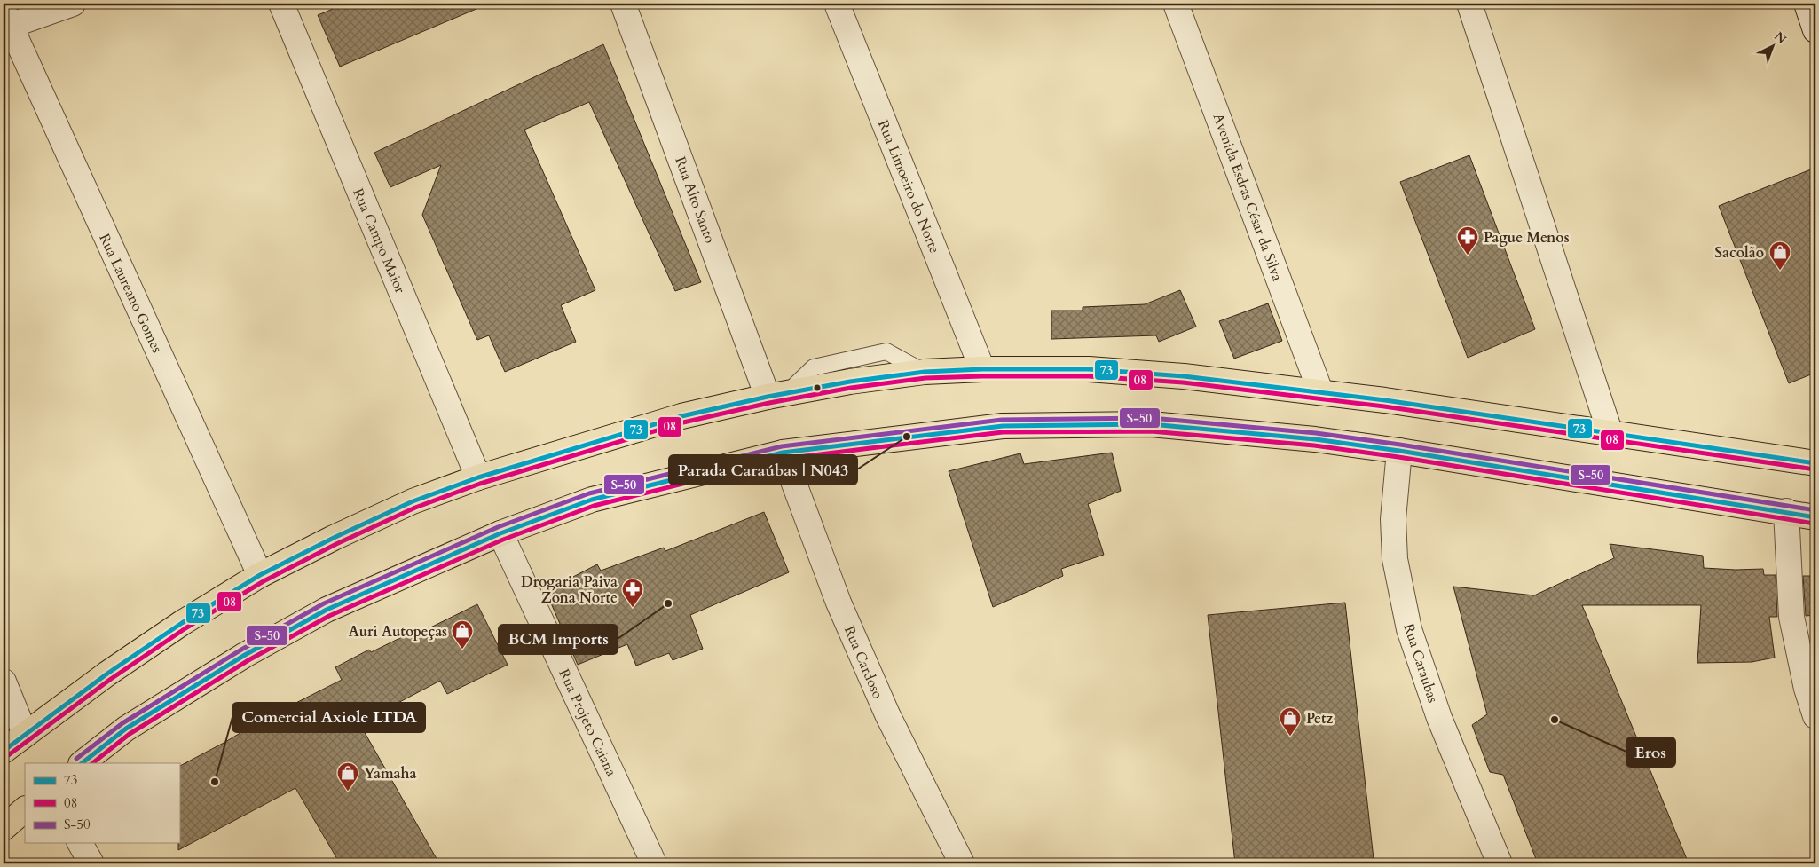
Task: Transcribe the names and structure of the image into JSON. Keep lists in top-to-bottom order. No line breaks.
{"streets":{"street":["Rua Limoeiro do Norte","Avenida Esdras César da Silva","Rua Alto Santo","Rua Campo Maior","Rua Laureano Gomes","Rua Cardoso","Rua Caraubas","Rua Projeto Caiana"]},"places":{"pharmacy":["Pague Menos","Drogaria Paiva Zona Norte"],"shop":["Sacolão","Auri Autopeças","Petz","Yamaha"],"other":["Parada Caraúbas | N043","BCM Imports","Eros","Comercial Axiole LTDA"]},"lines":["transit line 73","transit line 08","transit line S-50"],"legend":["73","08","S-50"],"north":"top right"}
